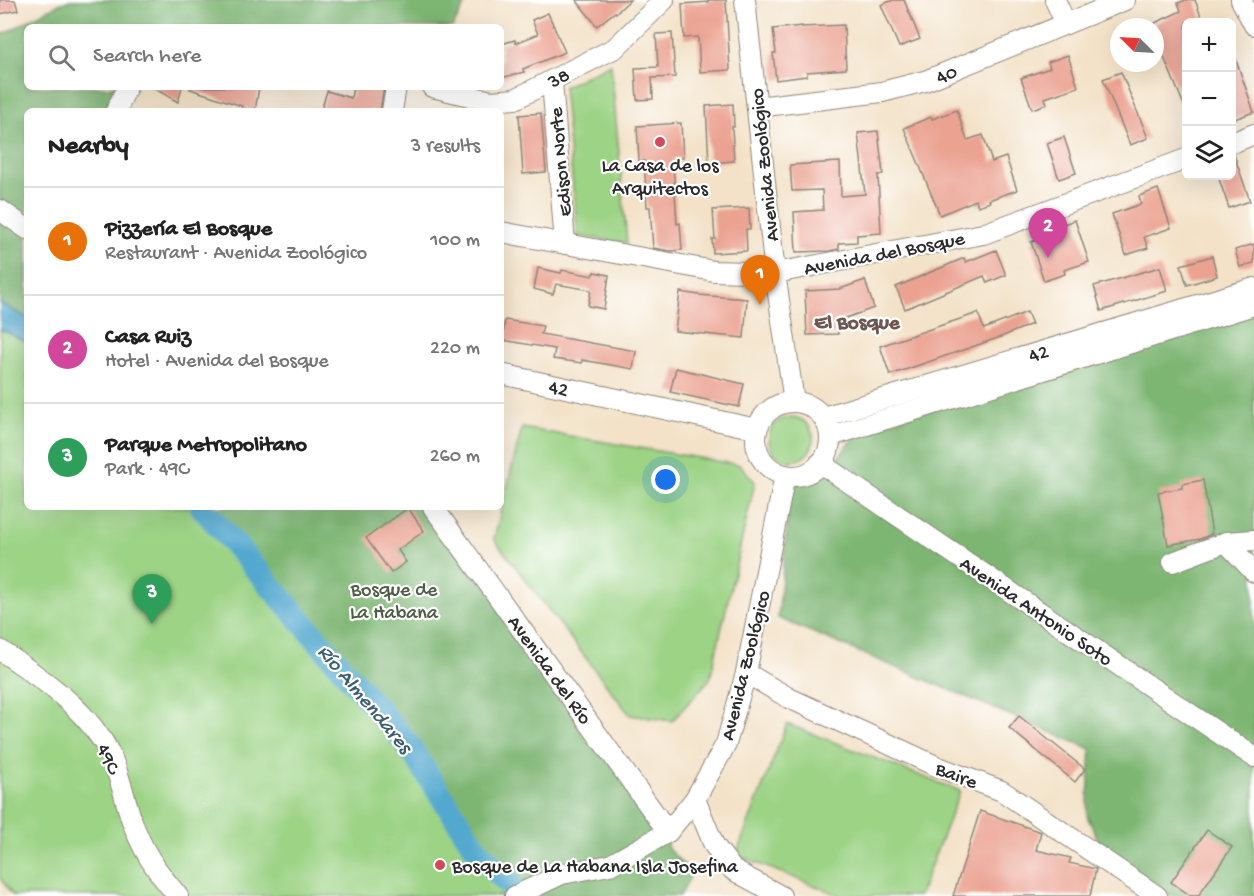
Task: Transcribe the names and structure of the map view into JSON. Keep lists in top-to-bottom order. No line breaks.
{"streets":{"street":["40","38","Edison Norte","Avenida Zoológico","Avenida del Bosque","42","Avenida Antonio Soto","Avenida del Río","49C","Baire"]},"crossings":[["40","Avenida Zoológico"],["38","Edison Norte"],["Edison Norte","Avenida del Bosque"],["Avenida Zoológico","Avenida del Bosque"],["Avenida Zoológico","42"],["Avenida Zoológico","Avenida Antonio Soto"],["Avenida Zoológico","Avenida del Río"],["Avenida Zoológico","Baire"],["42","Avenida Antonio Soto"]],"districts":["El Bosque"],"water":["Río Almendares"],"parks":["Bosque de La Habana"],"places":["La Casa de los Arquitectos","Bosque de La Habana Isla Josefina"],"north":"top left","page":{"map_buttons":["+","−"],"search":"Search here","heading":["Nearby","3 results"],"list":[{"mark":"1","name":"Pizzería El Bosque","note":"Restaurant · Avenida Zoológico","value":"100 m"},{"mark":"2","name":"Casa Ruiz","note":"Hotel · Avenida del Bosque","value":"220 m"},{"mark":"3","name":"Parque Metropolitano","note":"Park · 49C","value":"260 m"}],"pins":["2","1","3"]}}
